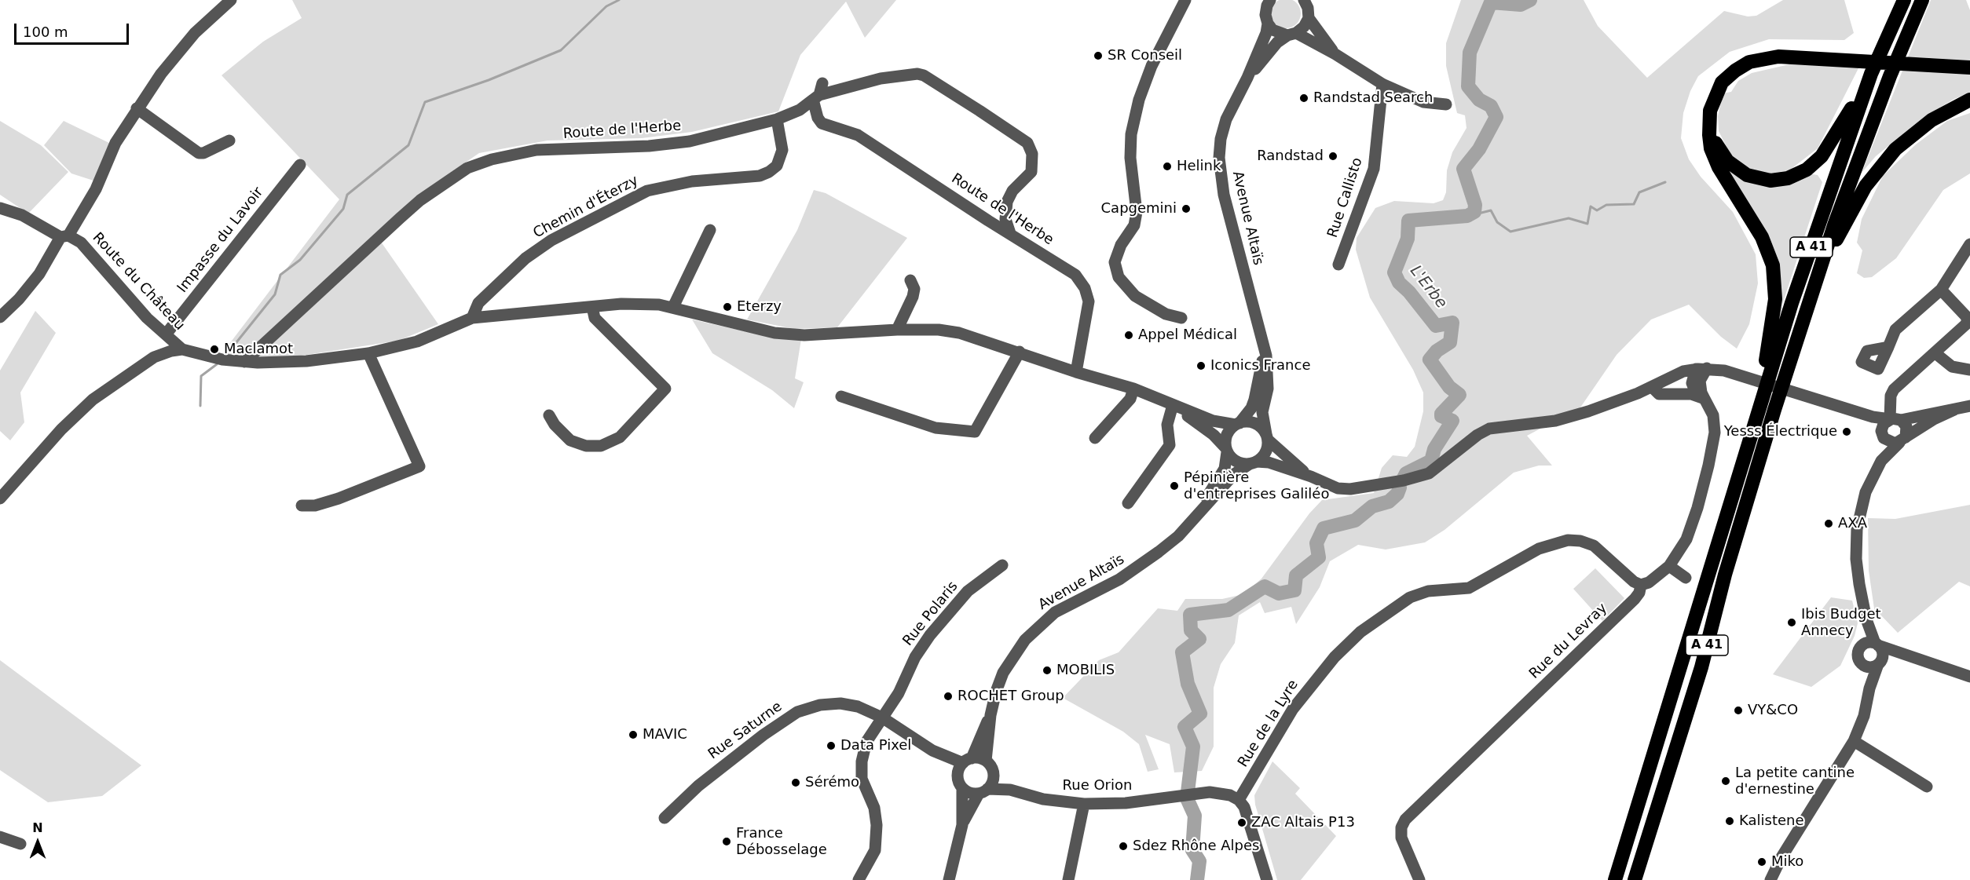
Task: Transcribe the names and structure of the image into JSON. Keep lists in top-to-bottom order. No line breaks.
{"streets":{"highway":["A 41"],"street":["Route de l'Herbe","Rue Callisto","Chemin d'Éterzy","Avenue Altaïs","Impasse du Lavoir","Route du Château","Rue Polaris","Rue du Levray","Rue de la Lyre","Rue Saturne","Rue Orion"]},"crossings":[["Route de l'Herbe","Chemin d'Éterzy"],["Avenue Altaïs","Rue Saturne"],["Avenue Altaïs","Rue Orion"],["Impasse du Lavoir","Route du Château"],["Rue Polaris","Rue Saturne"],["Rue du Levray","Rue de la Lyre"],["Rue de la Lyre","Rue Orion"],["Rue Saturne","Rue Orion"]],"water":["L'Erbe"],"places":["SR Conseil","Randstad Search","Randstad","Helink","Capgemini","Eterzy","Appel Médical","Maclamot","Iconics France","Yesss Électrique","Pépinière d'entreprises Galiléo","AXA","Ibis Budget Annecy","MOBILIS","ROCHET Group","VY&CO","MAVIC","Data Pixel","La petite cantine d'ernestine","Sérémo","Kalistene","ZAC Altais P13","France Débosselage","Sdez Rhône Alpes","Miko"],"scale_bar":"100 m","north":"top"}
